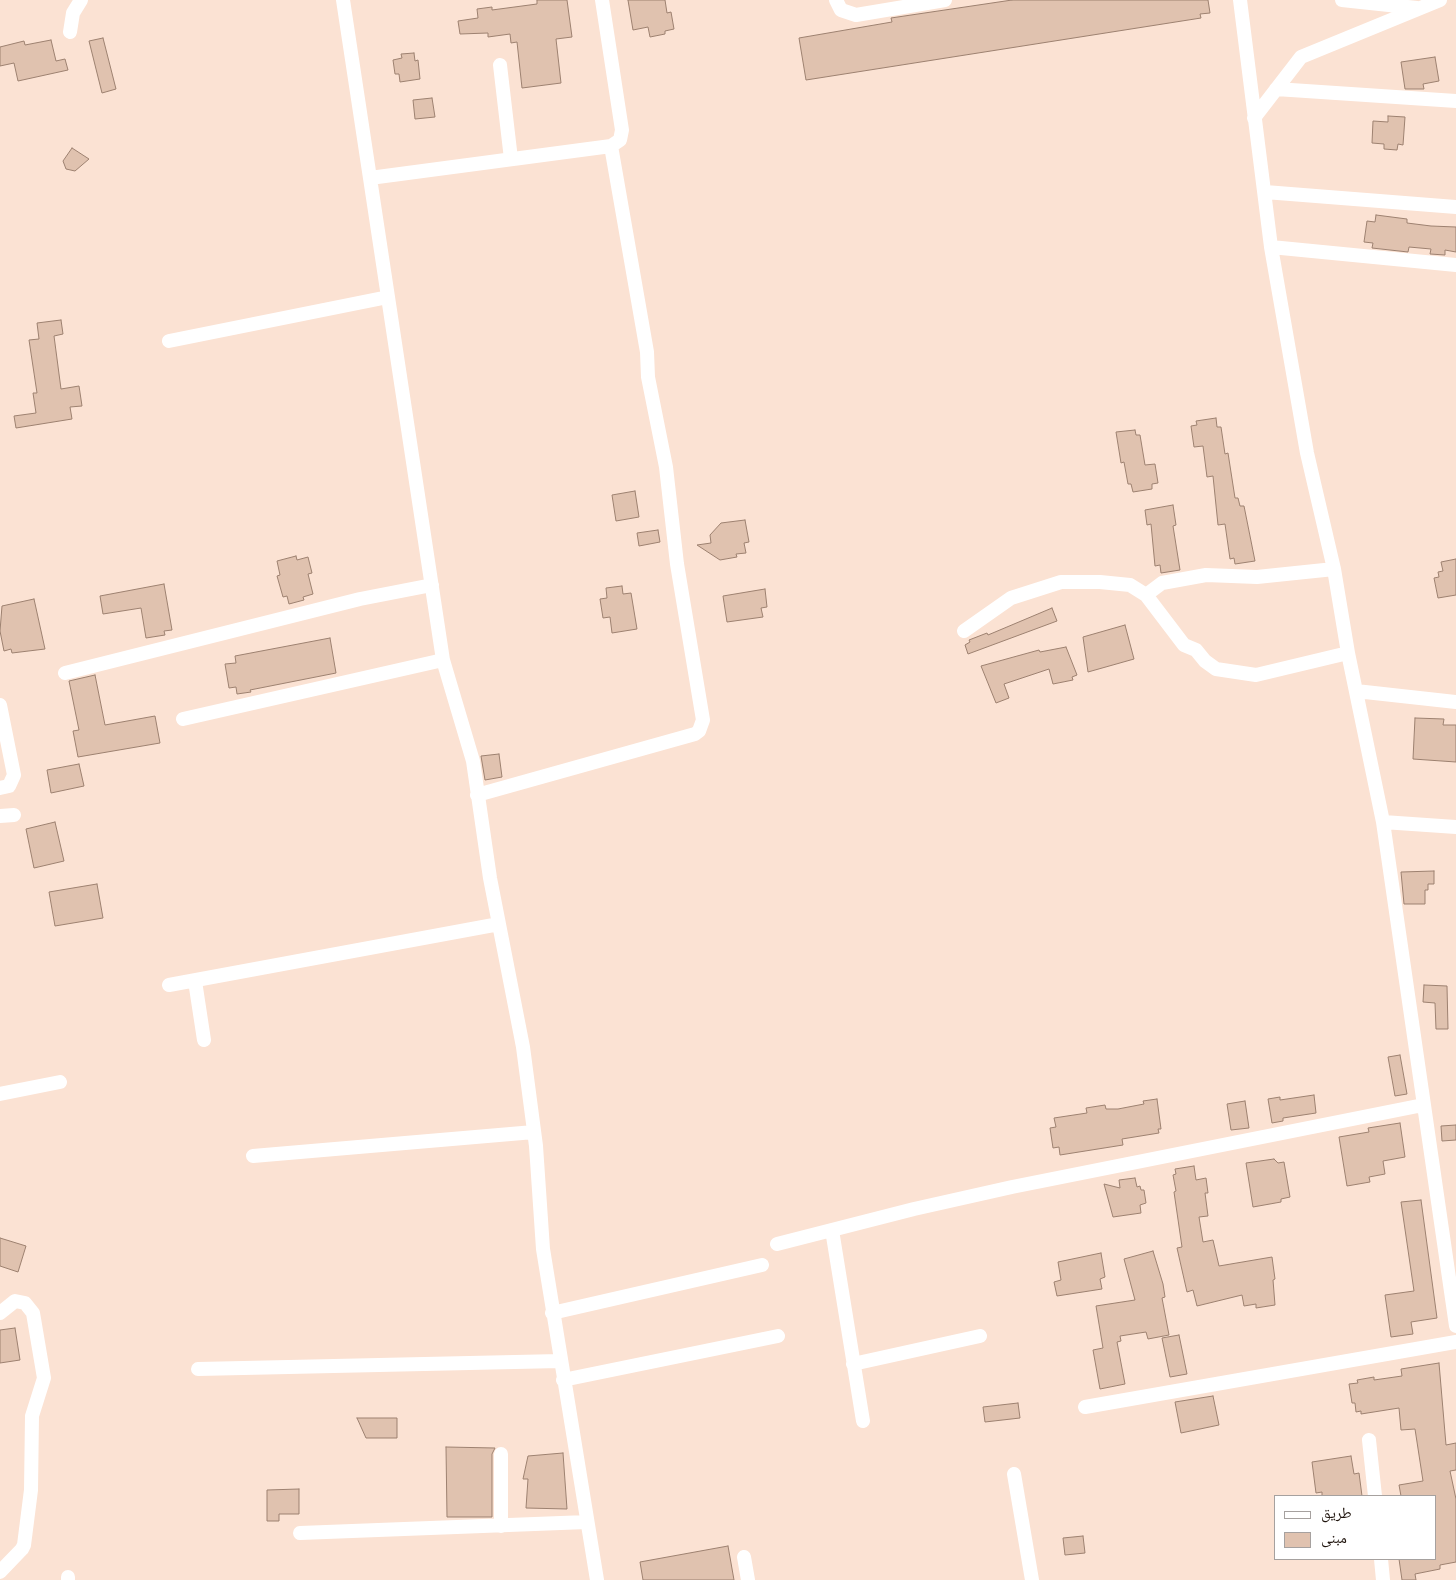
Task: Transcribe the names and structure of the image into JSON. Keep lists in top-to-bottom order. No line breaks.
{"legend":["طريق","مبنى"]}
